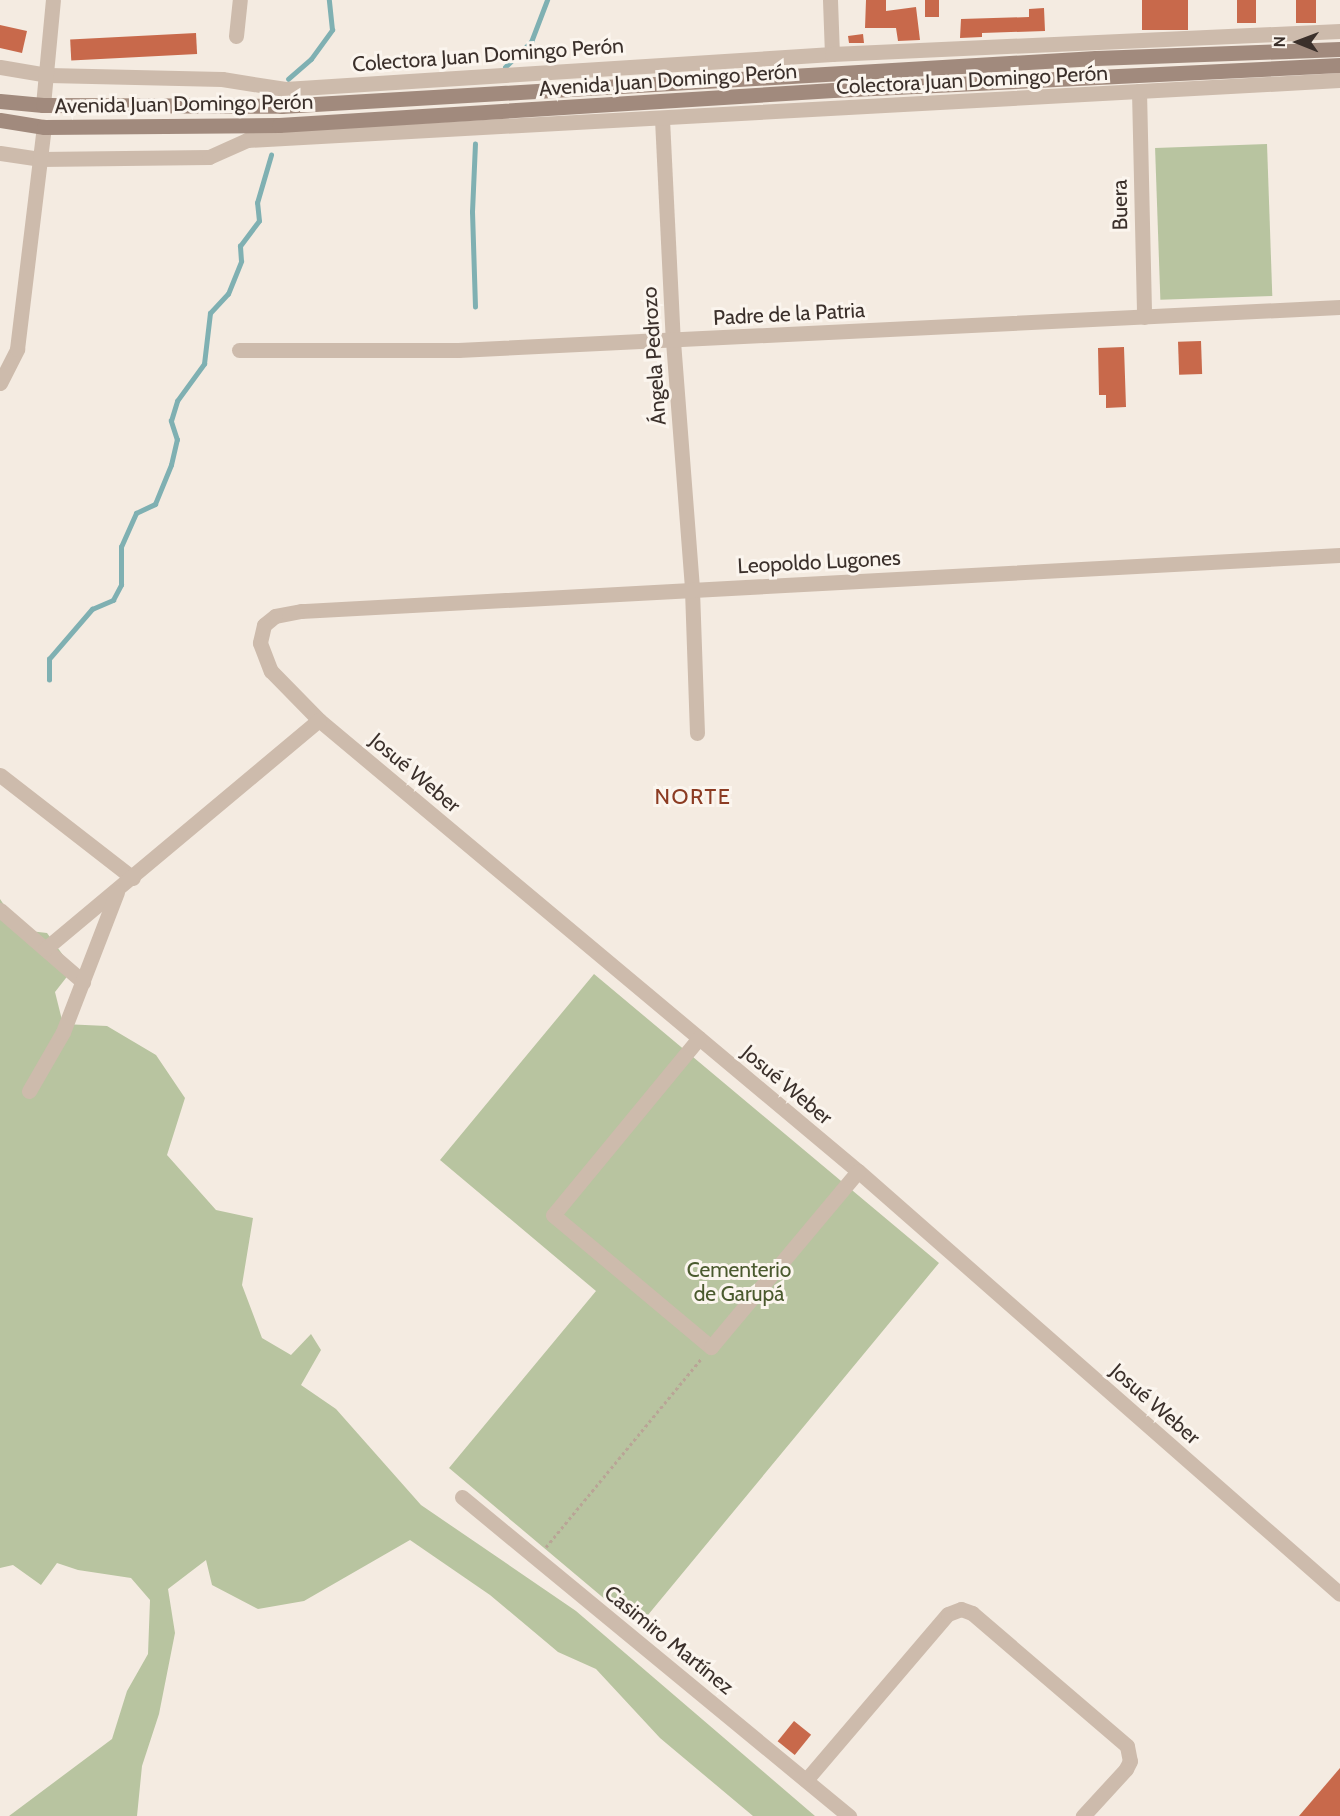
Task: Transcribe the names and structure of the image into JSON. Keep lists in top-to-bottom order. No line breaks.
{"streets":{"main road":["Avenida Juan Domingo Perón"],"street":["Colectora Juan Domingo Perón","Buera","Padre de la Patria","Ángela Pedrozo","Leopoldo Lugones","Josué Weber","Casimiro Martínez"]},"crossings":[["Colectora Juan Domingo Perón","Buera"],["Colectora Juan Domingo Perón","Ángela Pedrozo"],["Buera","Padre de la Patria"],["Padre de la Patria","Ángela Pedrozo"],["Ángela Pedrozo","Leopoldo Lugones"],["Leopoldo Lugones","Josué Weber"]],"districts":["NORTE"],"parks":["Cementerio de Garupá"],"north":"left"}
